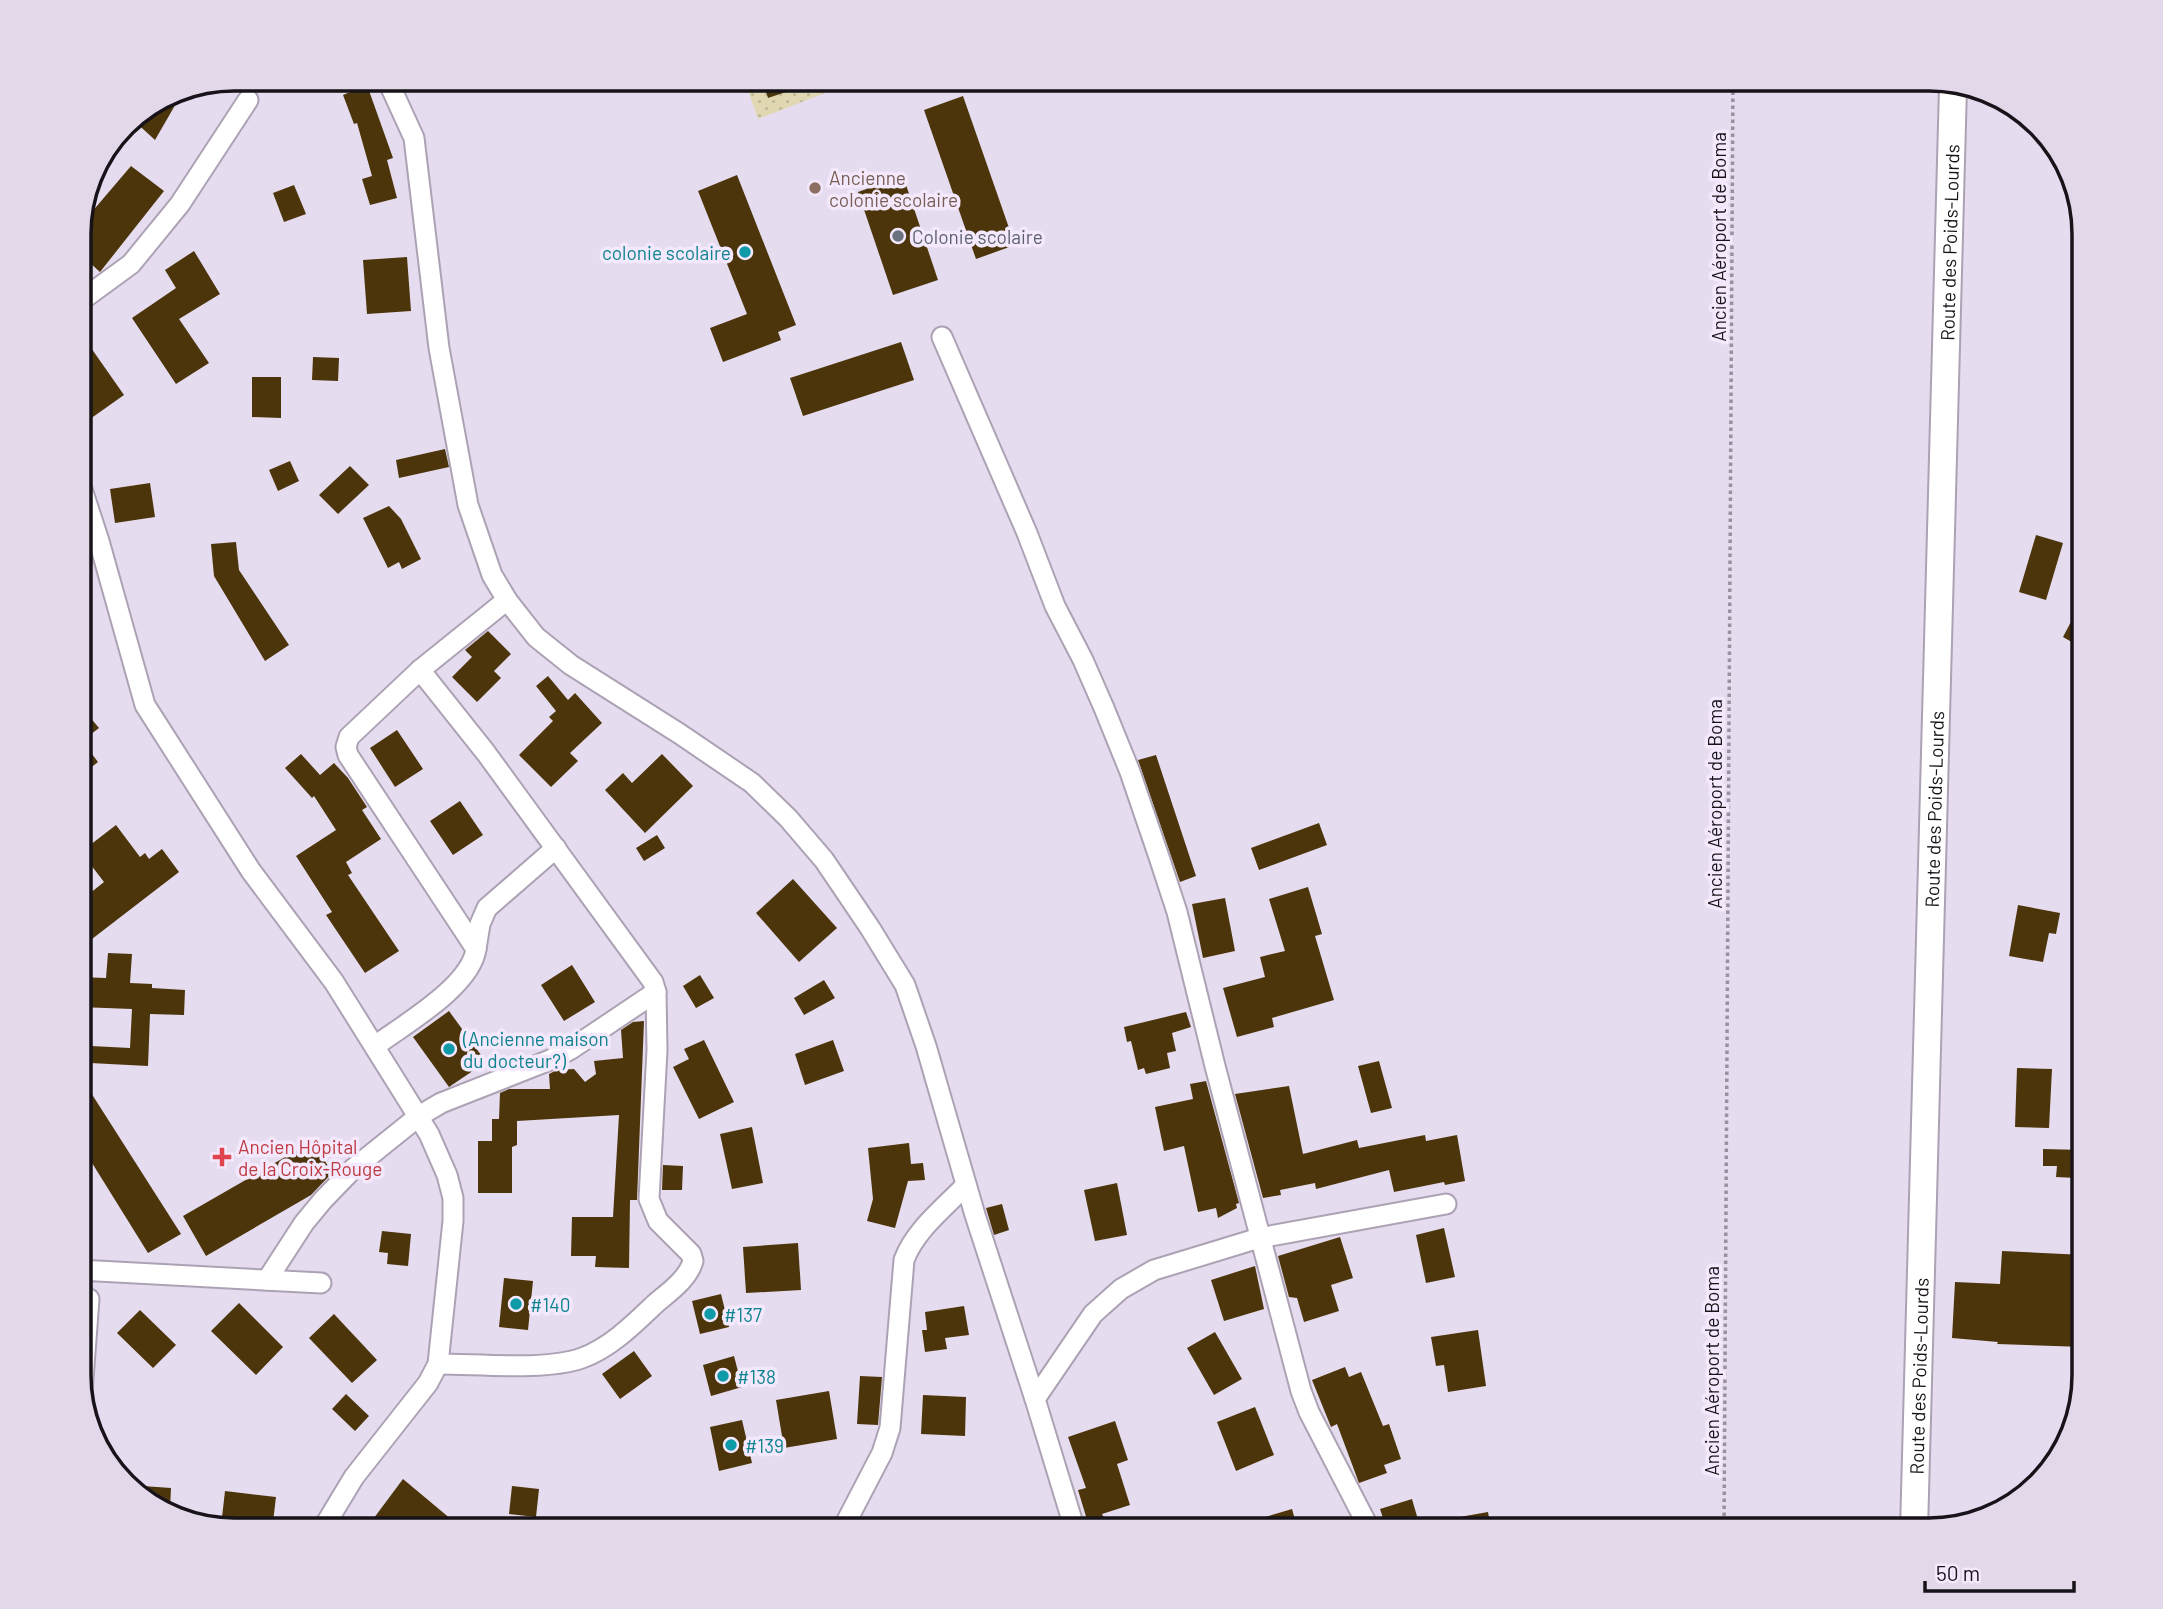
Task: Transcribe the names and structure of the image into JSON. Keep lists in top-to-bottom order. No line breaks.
{"streets":{"street":["Route des Poids-Lourds"],"path":["Ancien Aéroport de Boma"]},"places":{"other":["Ancienne colonie scolaire","Colonie scolaire","colonie scolaire","(Ancienne maison du docteur?)","#140","#137","#138","#139"],"health":["Ancien Hôpital de la Croix-Rouge"]},"scale_bar":"50 m"}
